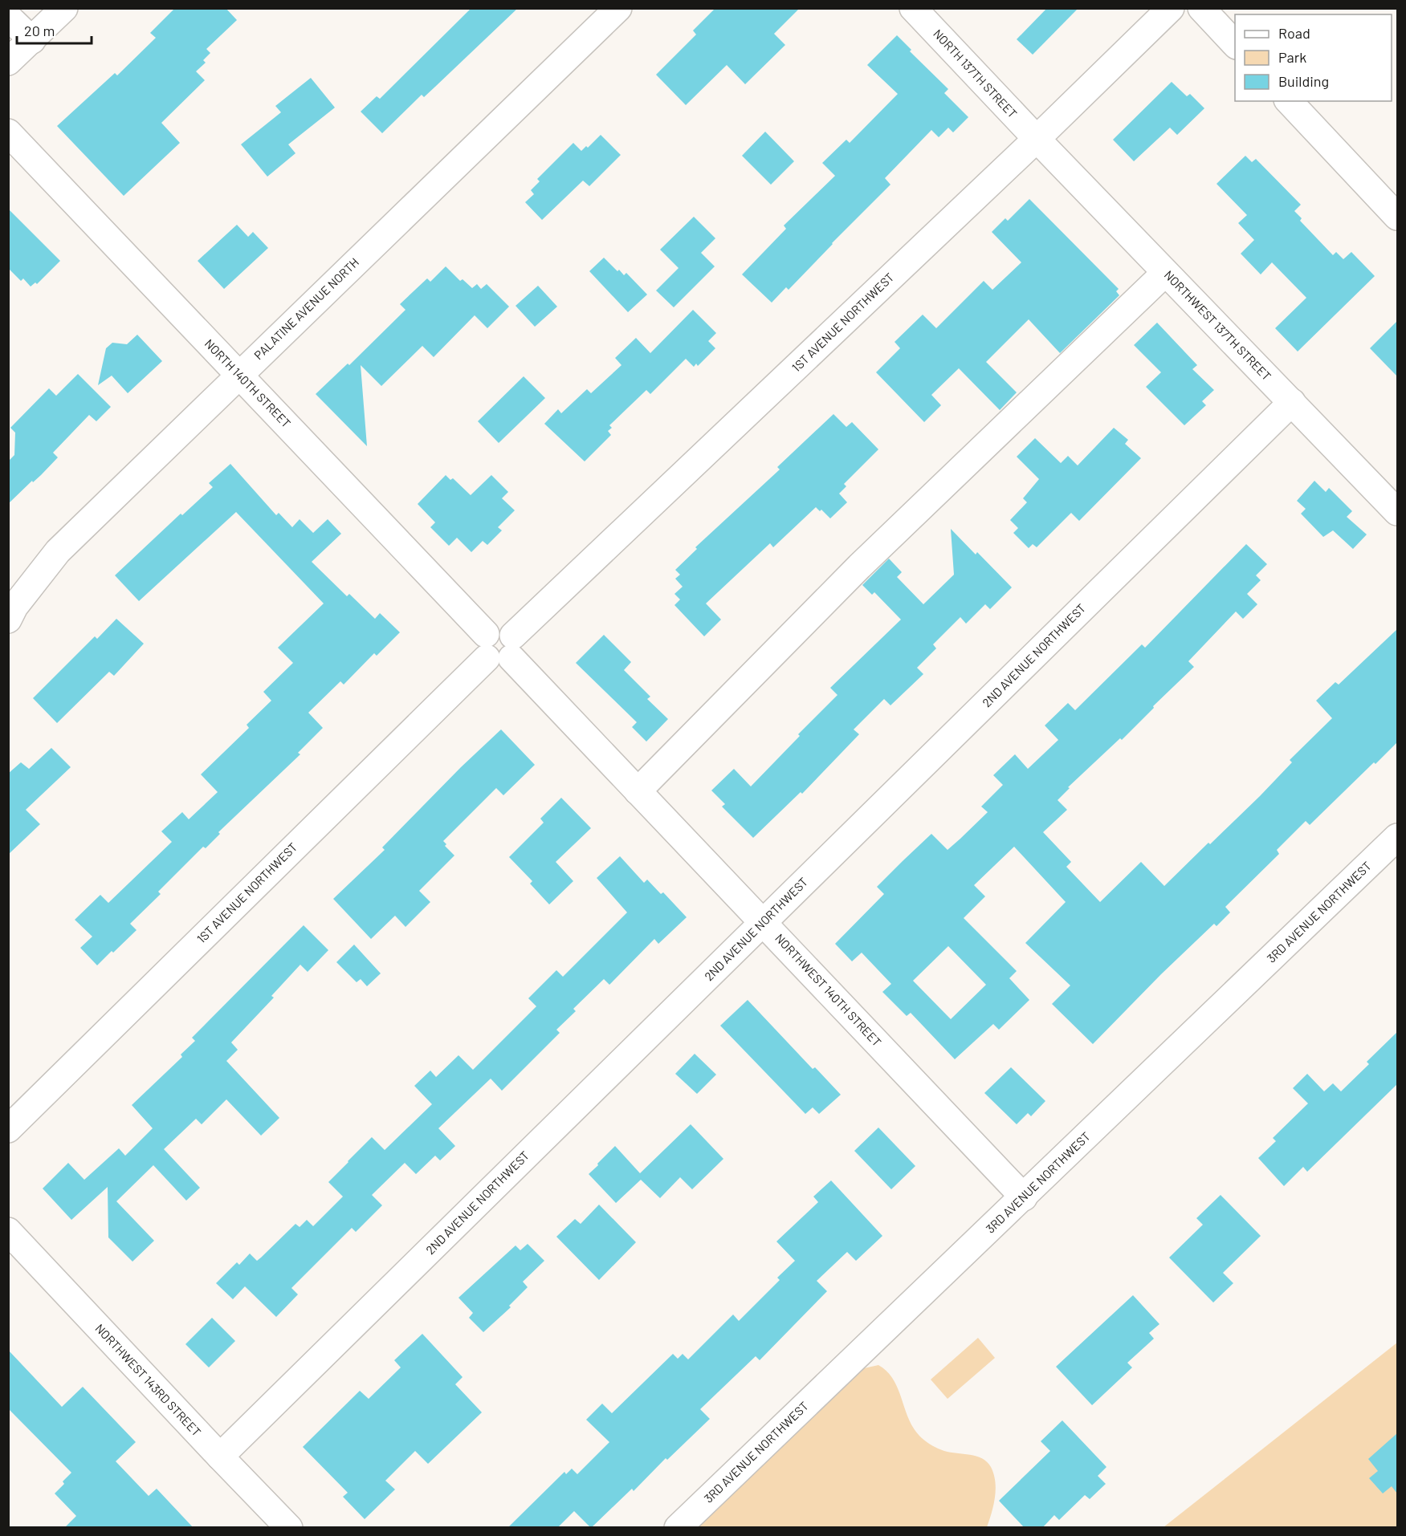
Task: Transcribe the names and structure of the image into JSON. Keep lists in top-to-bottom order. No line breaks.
{"streets":{"street":["NORTH 137TH STREET","PALATINE AVENUE NORTH","1ST AVENUE NORTHWEST","NORTHWEST 137TH STREET","NORTH 140TH STREET","2ND AVENUE NORTHWEST","3RD AVENUE NORTHWEST","NORTHWEST 140TH STREET","NORTHWEST 143RD STREET"]},"crossings":[["NORTH 137TH STREET","1ST AVENUE NORTHWEST"],["NORTH 137TH STREET","NORTHWEST 137TH STREET"],["PALATINE AVENUE NORTH","NORTH 140TH STREET"],["1ST AVENUE NORTHWEST","NORTHWEST 137TH STREET"],["1ST AVENUE NORTHWEST","NORTH 140TH STREET"],["1ST AVENUE NORTHWEST","NORTHWEST 140TH STREET"],["NORTHWEST 137TH STREET","2ND AVENUE NORTHWEST"],["NORTH 140TH STREET","NORTHWEST 140TH STREET"],["2ND AVENUE NORTHWEST","NORTHWEST 140TH STREET"],["2ND AVENUE NORTHWEST","NORTHWEST 143RD STREET"],["3RD AVENUE NORTHWEST","NORTHWEST 140TH STREET"]],"legend":["Road","Park","Building"],"scale_bar":"20 m"}
